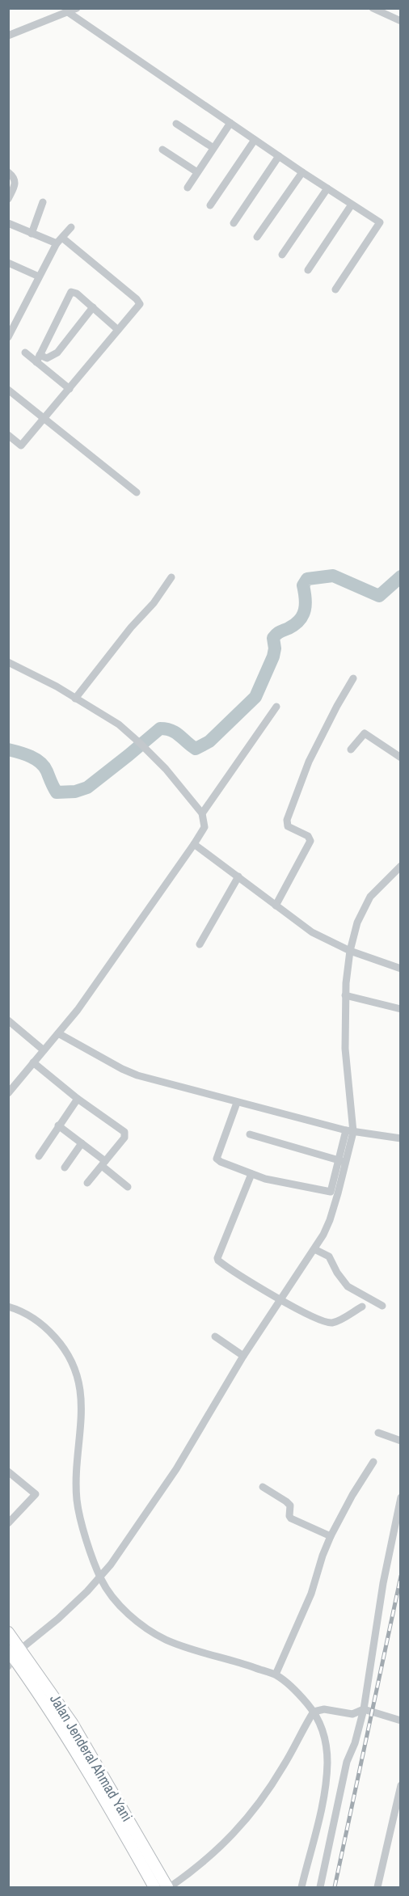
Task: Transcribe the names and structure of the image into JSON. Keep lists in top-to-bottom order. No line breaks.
{"streets":{"highway":["Jalan Jenderal Ahmad Yani"]}}
